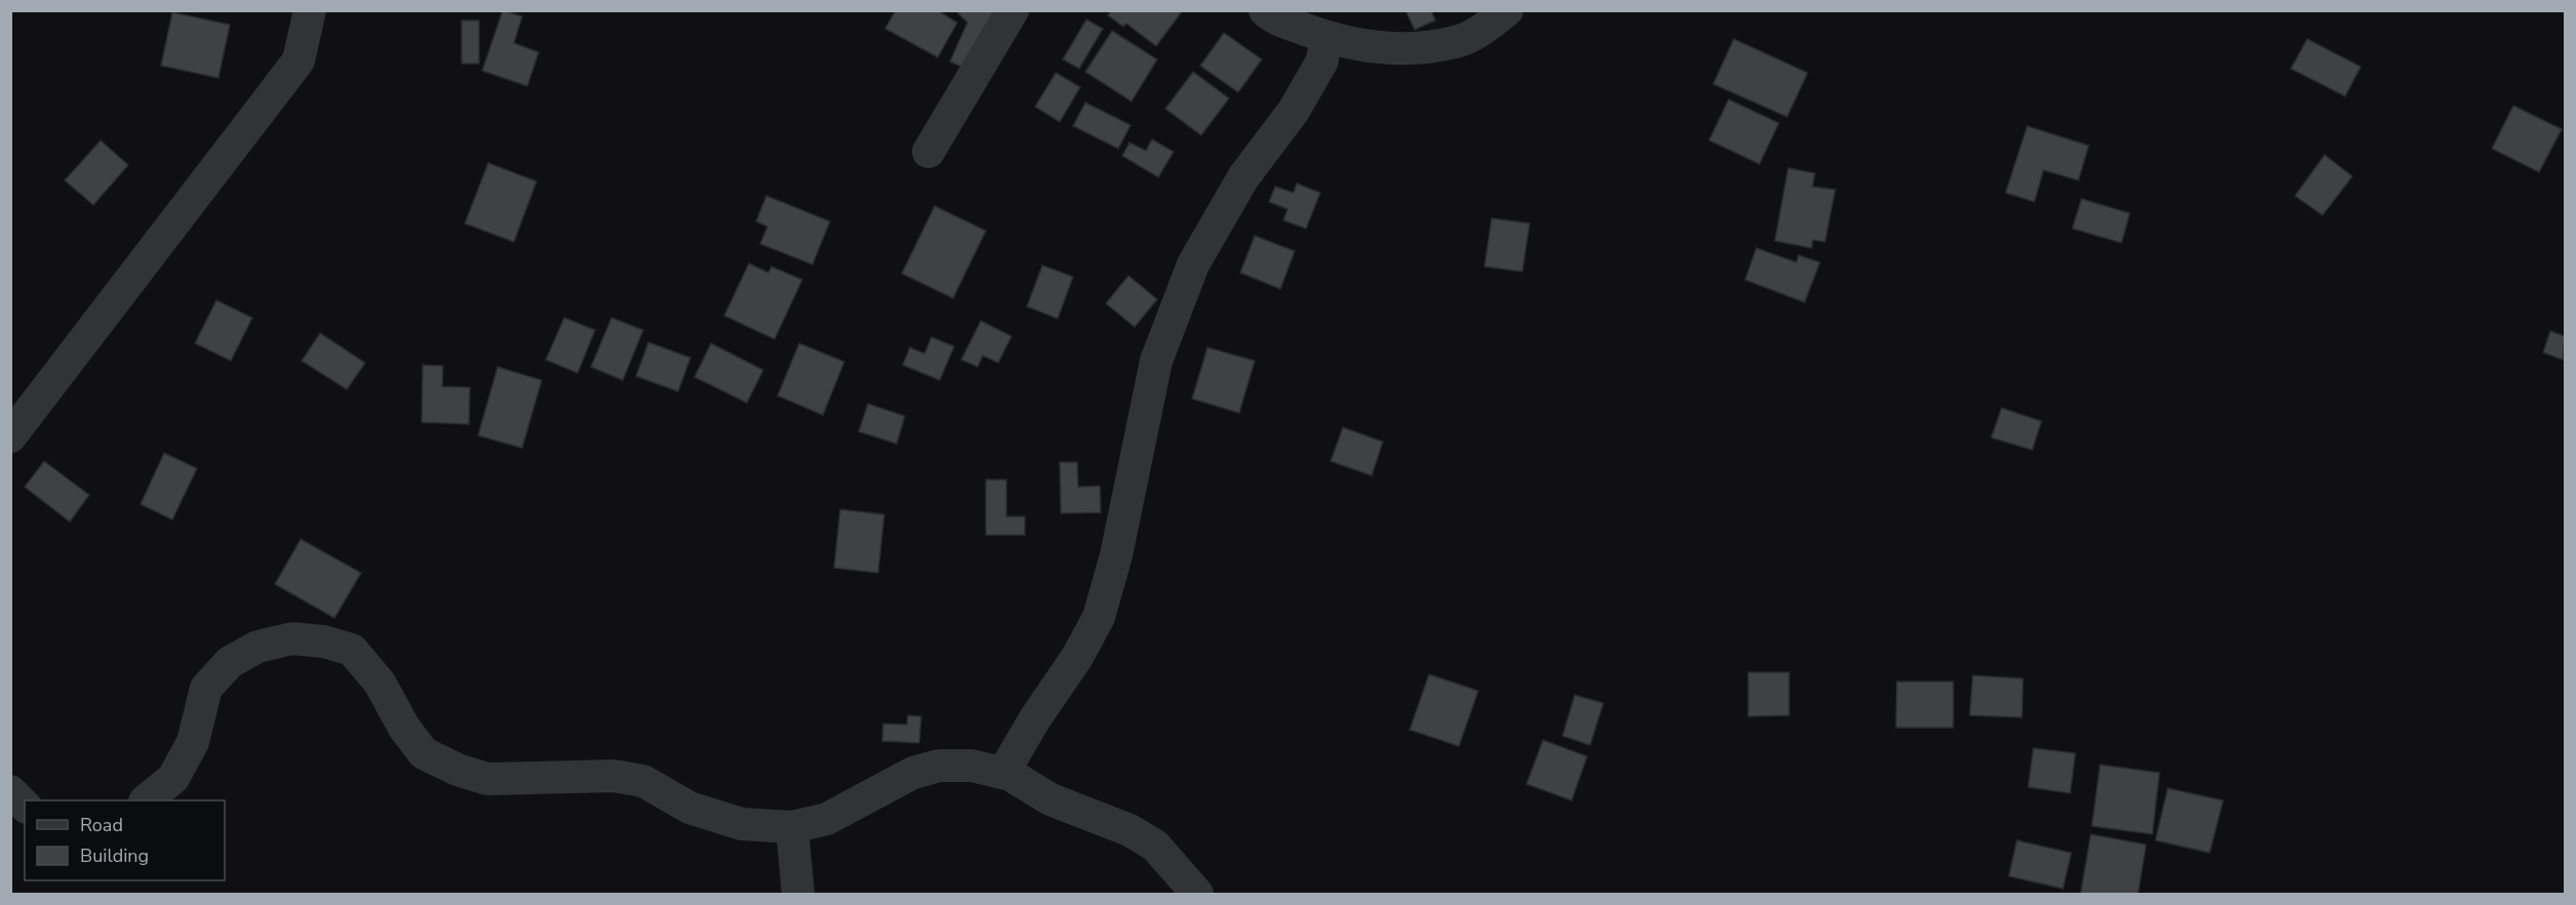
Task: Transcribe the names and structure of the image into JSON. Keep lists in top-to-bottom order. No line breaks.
{"legend":["Road","Building"]}
